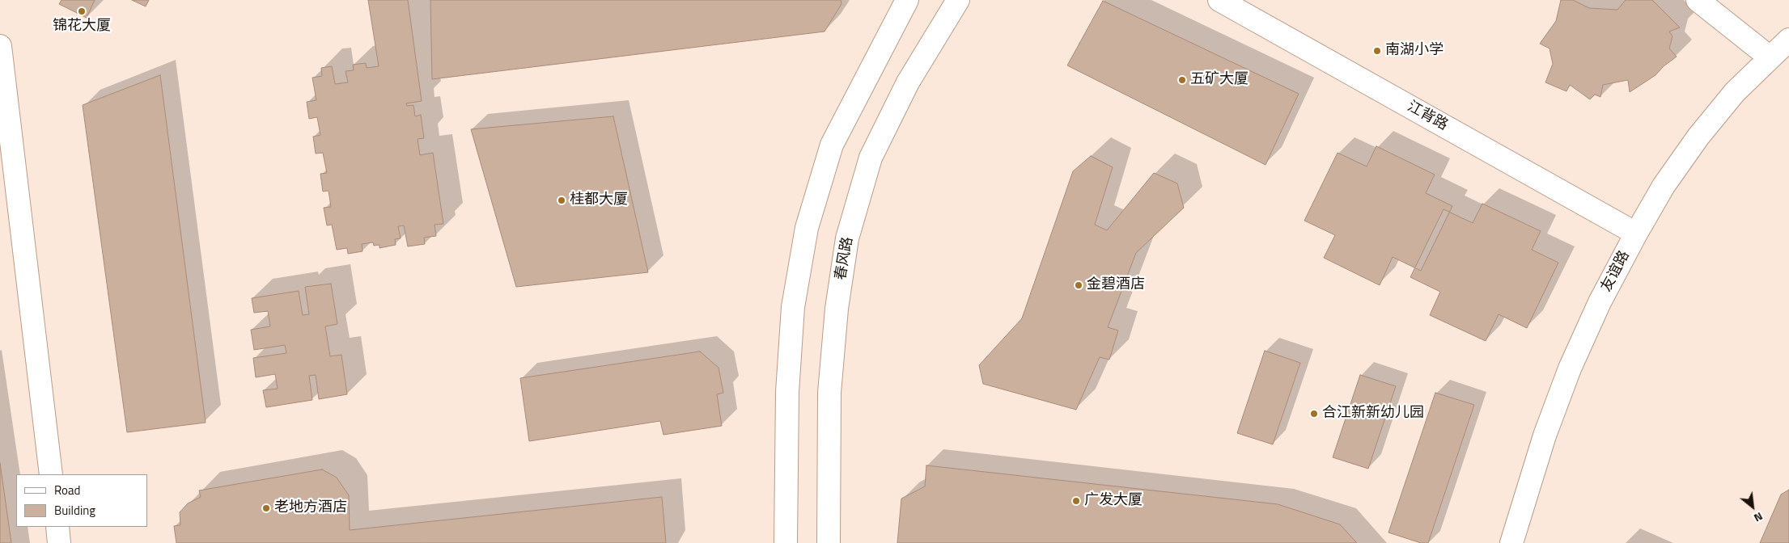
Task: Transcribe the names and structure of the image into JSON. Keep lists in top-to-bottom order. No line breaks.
{"streets":{"street":["江背路","春风路","友谊路"]},"crossings":[["江背路","友谊路"]],"places":["锦花大厦","南湖小学","五矿大厦","桂都大厦","金碧酒店","合江新新幼儿园","广发大厦","老地方酒店"],"legend":["Road","Building"],"north":"bottom right"}
